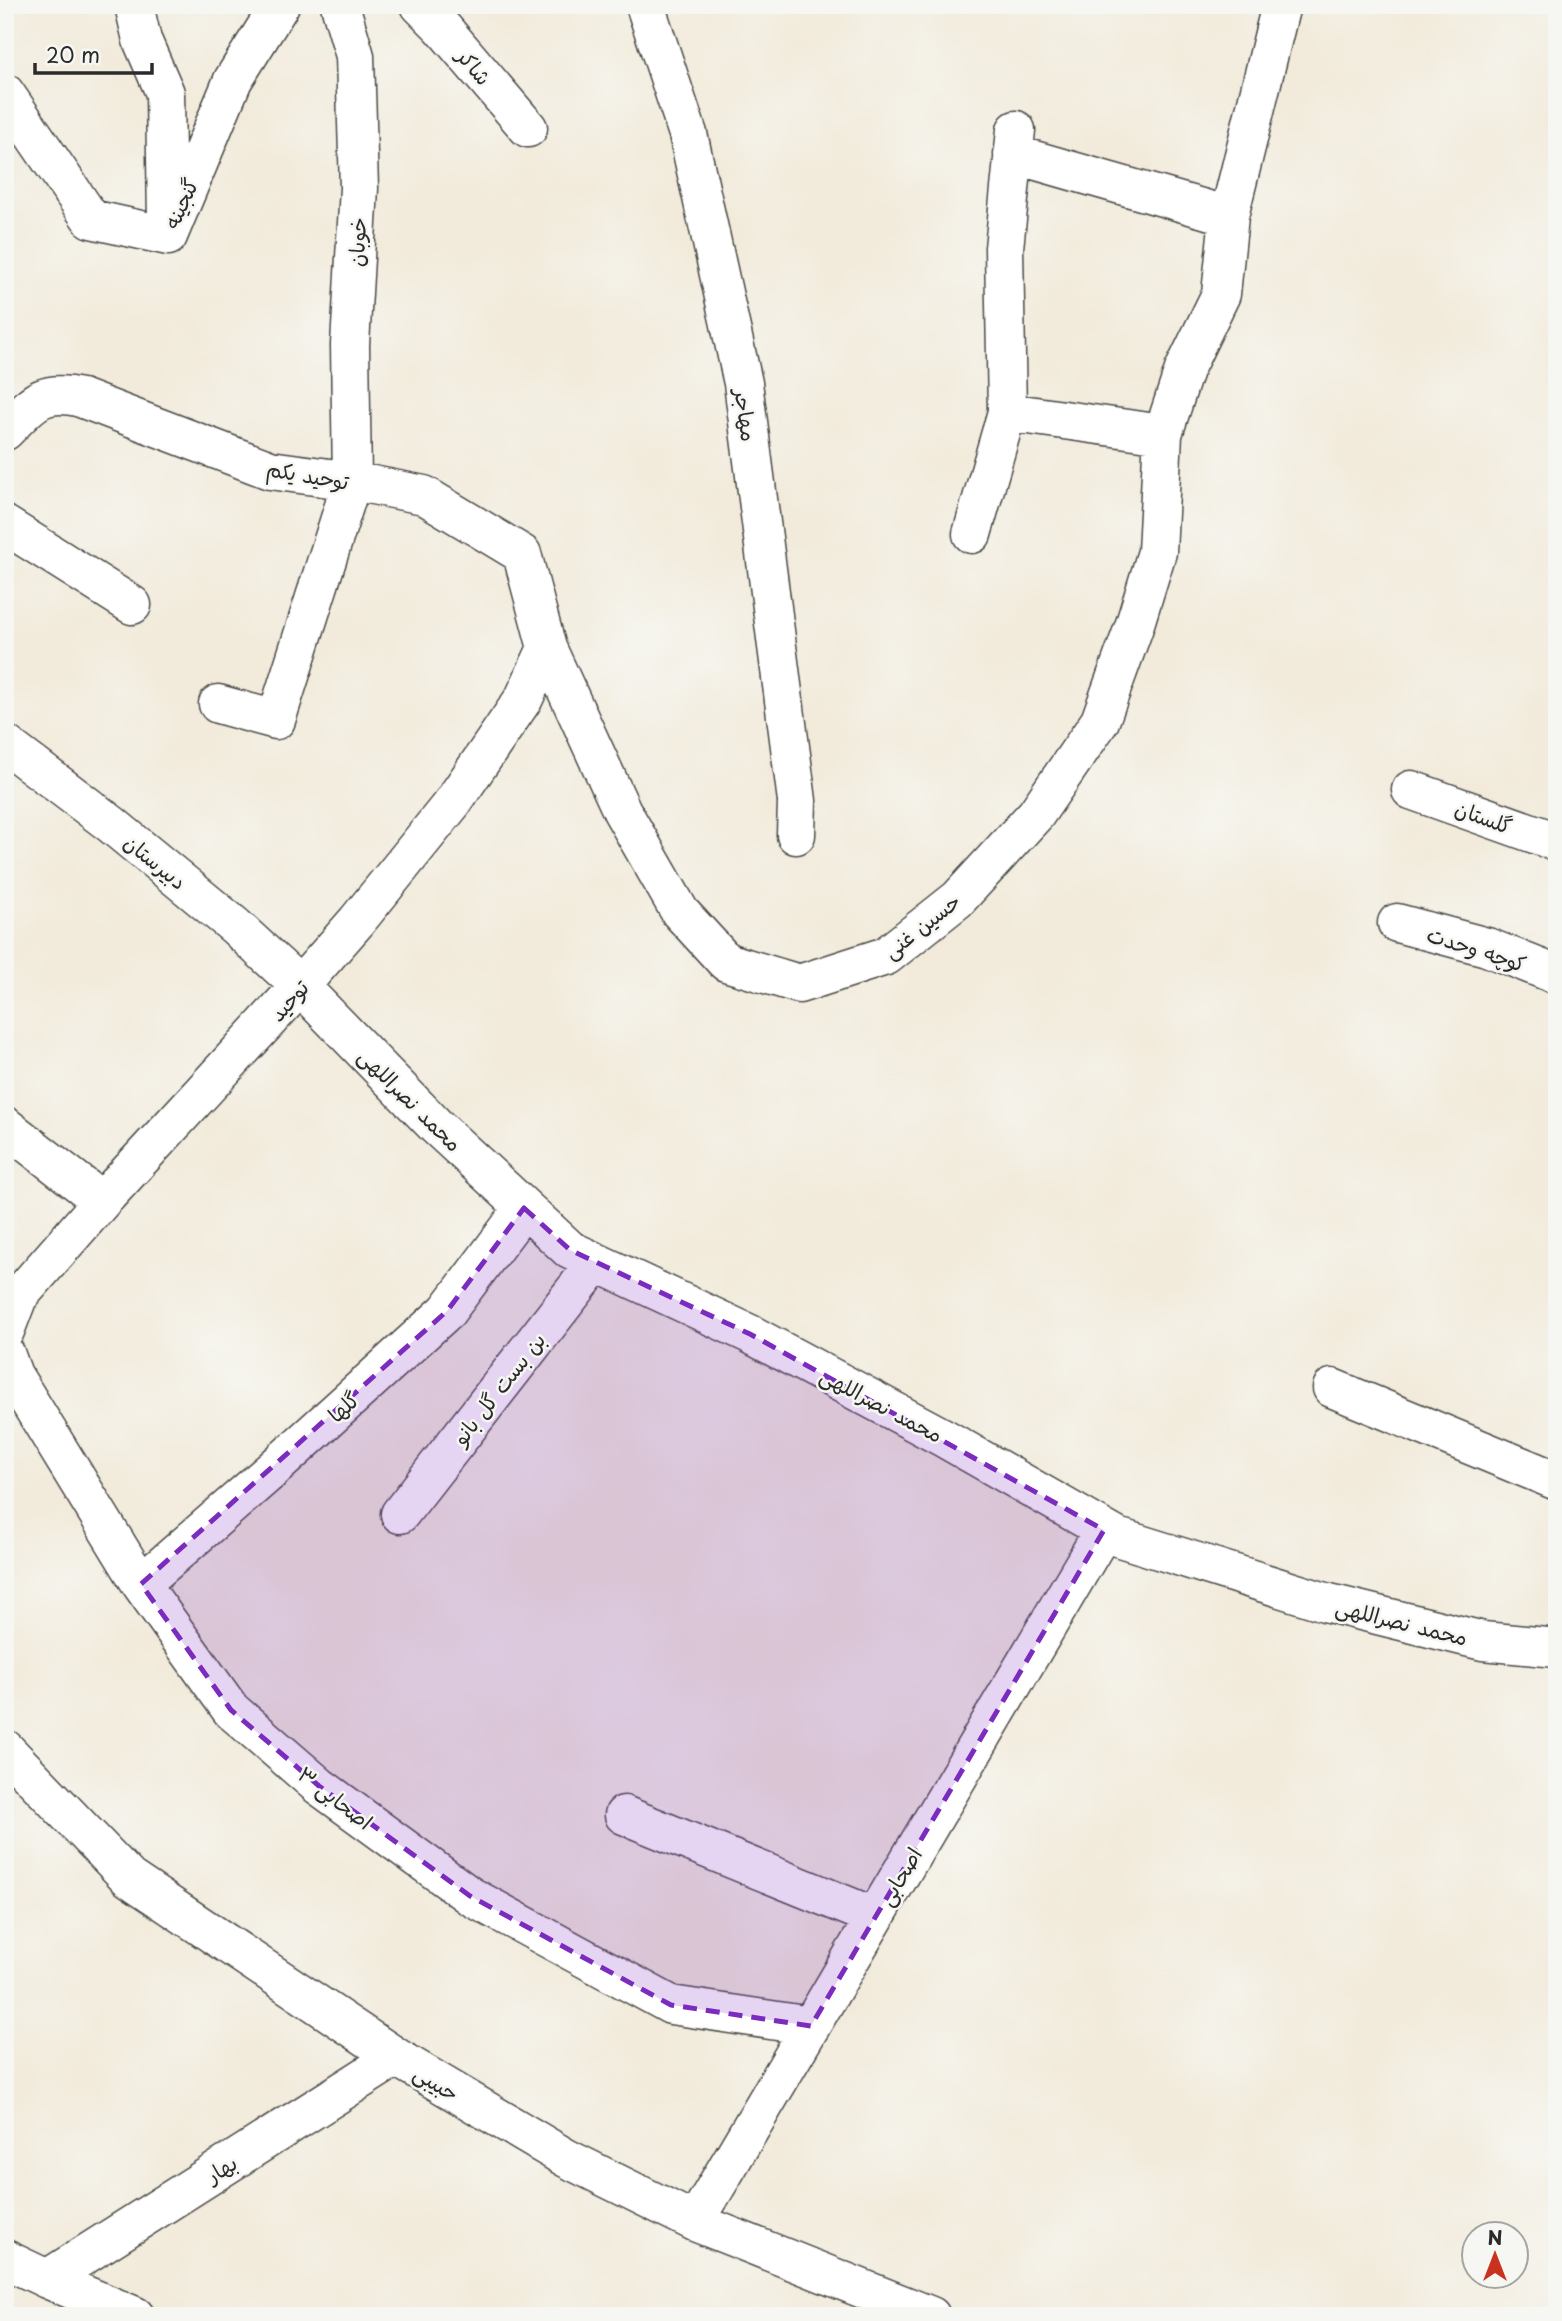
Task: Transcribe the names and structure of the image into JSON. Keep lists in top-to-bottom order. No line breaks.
{"streets":{"street":["شاکر","گنجینه","خوبان","مهاجر","توحید یکم","گلستان","دبیرستان","حسین غنی","کوچه وحدت","توحید","محمد نصراللهی","بن بست گل بانو","گلها","اصحابی ۳","اصحابی","حبیبی","بهار"]},"crossings":[["خوبان","توحید یکم"],["توحید یکم","حسین غنی"],["توحید یکم","توحید"],["دبیرستان","توحید"],["دبیرستان","محمد نصراللهی"],["حسین غنی","توحید"],["توحید","محمد نصراللهی"],["محمد نصراللهی","بن بست گل بانو"],["محمد نصراللهی","گلها"],["محمد نصراللهی","اصحابی"],["گلها","اصحابی ۳"],["اصحابی ۳","اصحابی"],["اصحابی","حبیبی"],["حبیبی","بهار"]],"scale_bar":"20 m","north":"top"}
